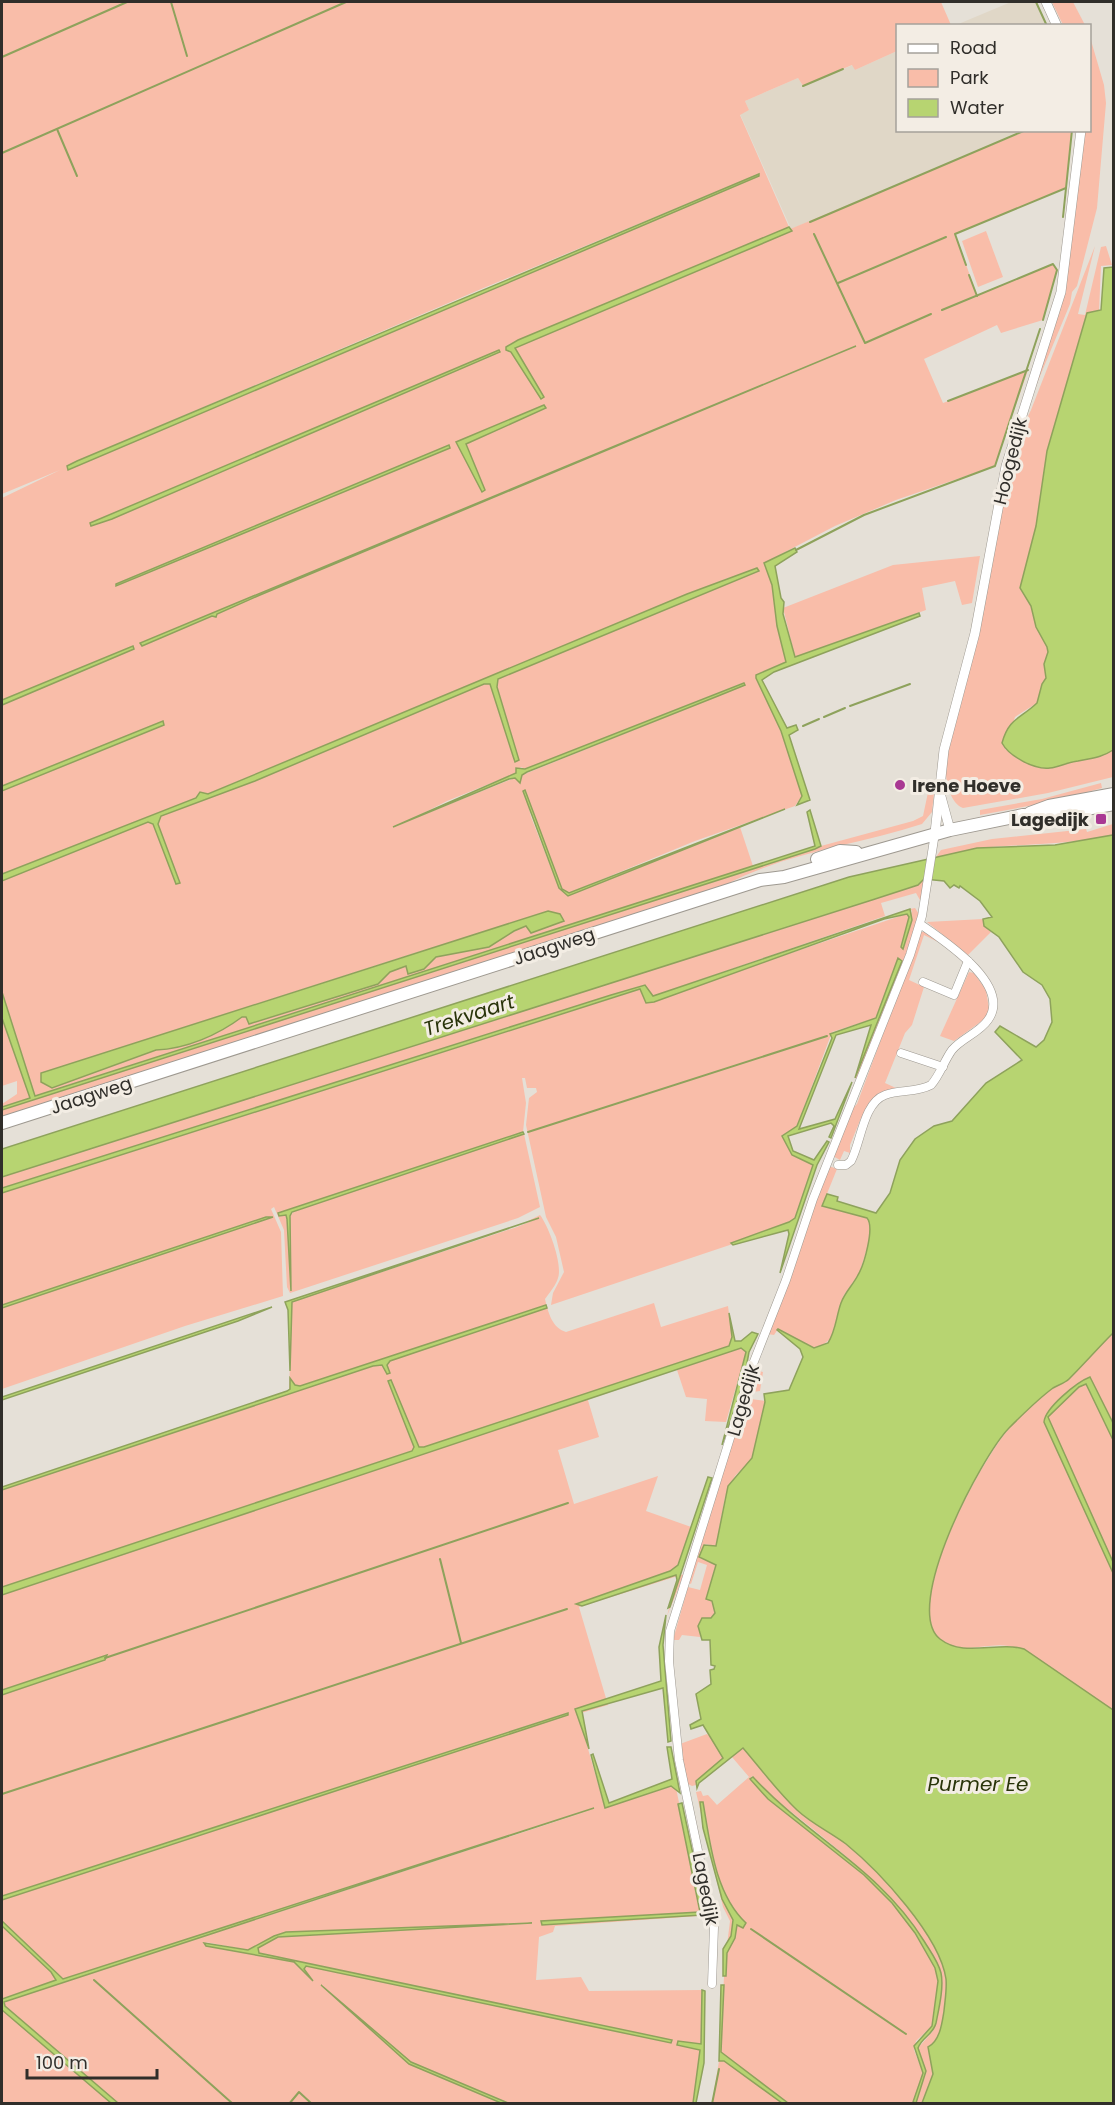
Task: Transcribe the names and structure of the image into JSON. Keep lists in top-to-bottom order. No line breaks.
{"streets":{"main road":["Jaagweg"],"street":["Hoogedijk","Lagedijk"]},"crossings":[["Hoogedijk","Jaagweg"],["Hoogedijk","Lagedijk"],["Jaagweg","Lagedijk"]],"water":["Trekvaart","Purmer Ee"],"places":{"other":["Irene Hoeve"],"transit":["Lagedijk"]},"legend":["Road","Park","Water"],"scale_bar":"100 m"}
